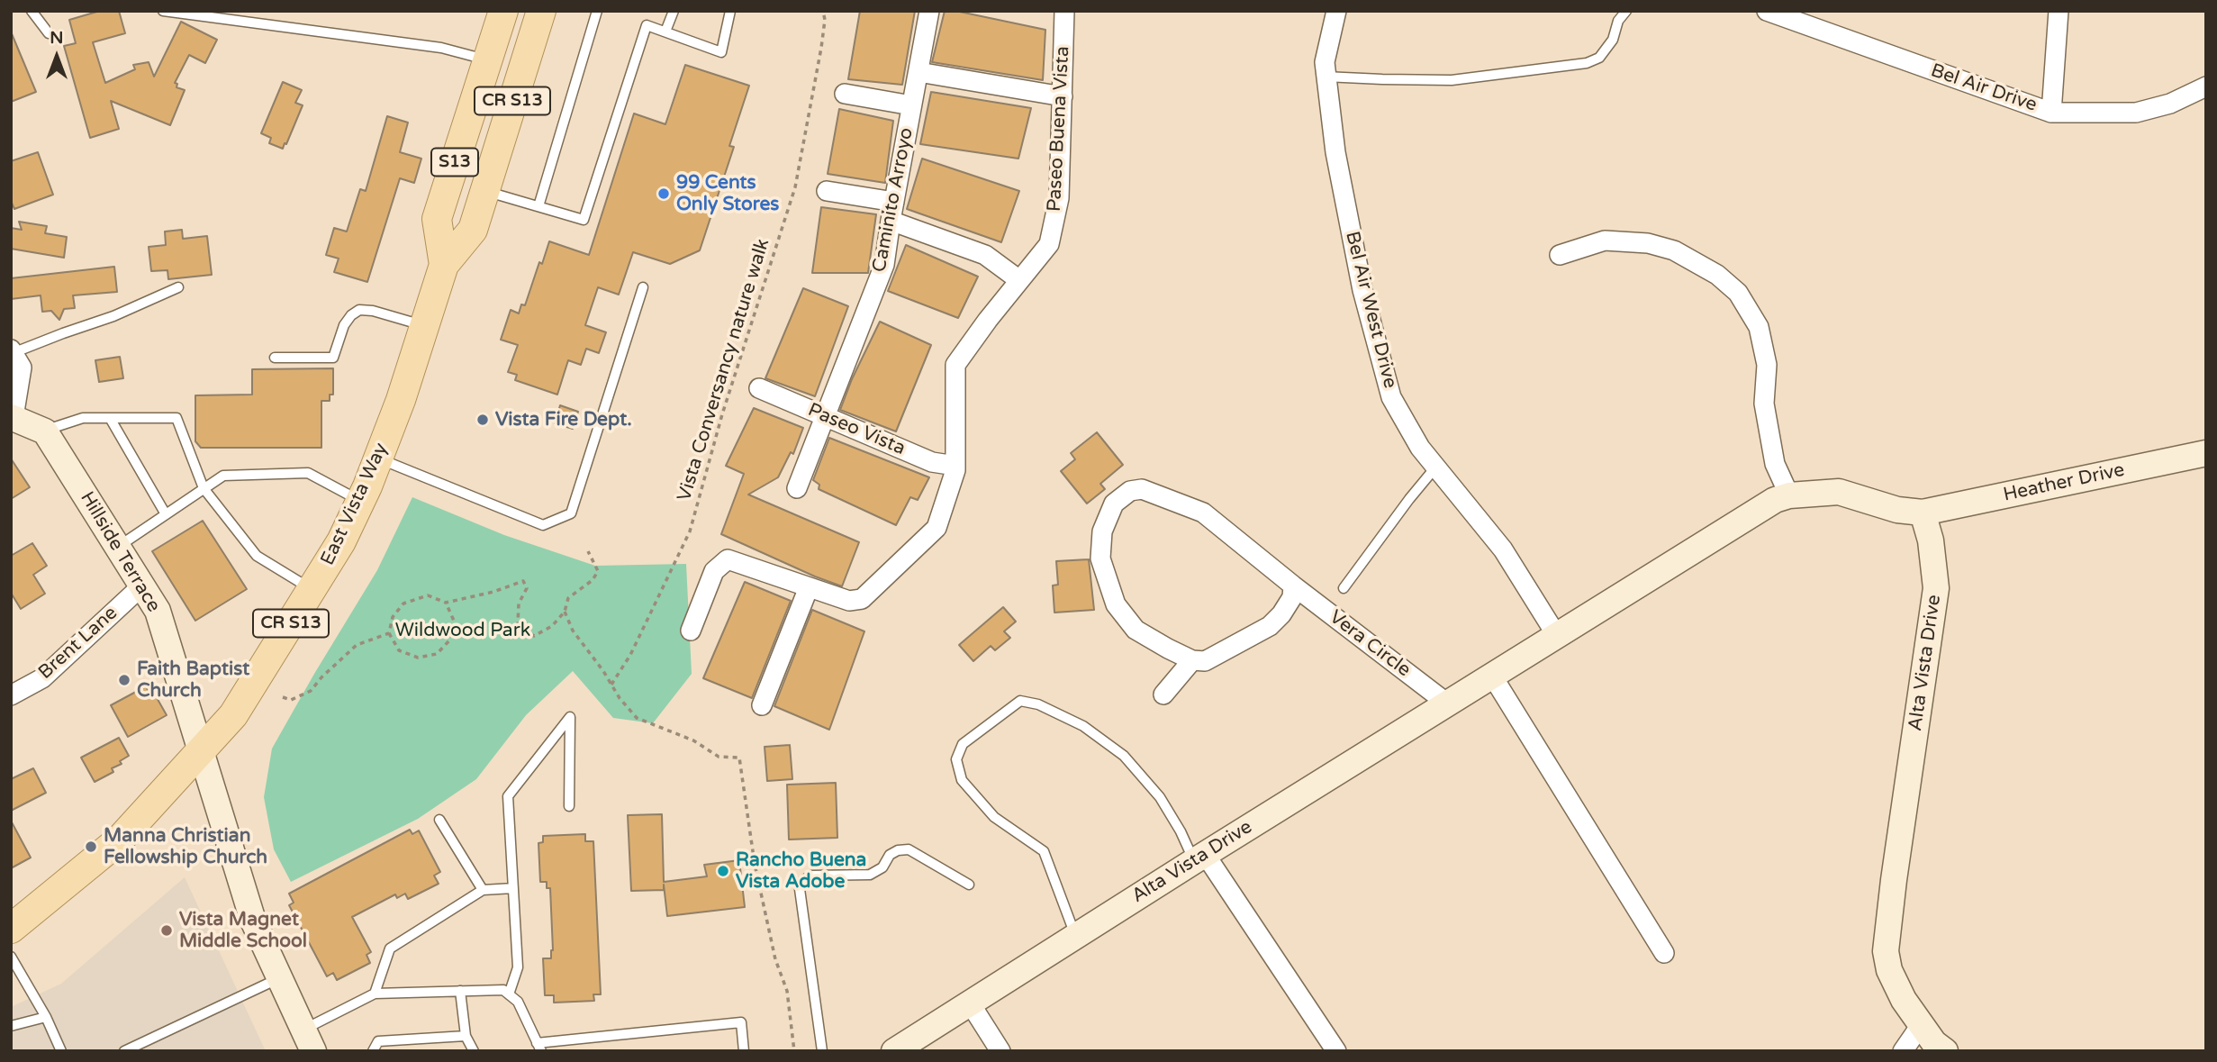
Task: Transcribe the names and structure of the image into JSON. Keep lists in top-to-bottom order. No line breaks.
{"streets":{"main road":["CR S13","S13","East Vista Way"],"street":["Bel Air Drive","Paseo Buena Vista","Caminito Arroyo","Bel Air West Drive","Paseo Vista","Heather Drive","Hillside Terrace","Brent Lane","Vera Circle","Alta Vista Drive"],"path":["Vista Conversancy nature walk"]},"crossings":[["CR S13","East Vista Way"],["CR S13","Hillside Terrace"],["Paseo Buena Vista","Paseo Vista"],["Caminito Arroyo","Paseo Vista"],["Bel Air West Drive","Alta Vista Drive"],["Heather Drive","Alta Vista Drive"],["East Vista Way","Hillside Terrace"],["Hillside Terrace","Brent Lane"],["Vera Circle","Alta Vista Drive"]],"parks":["Wildwood Park"],"places":["99 Cents Only Stores","Vista Fire Dept.","Faith Baptist Church","Manna Christian Fellowship Church","Rancho Buena Vista Adobe","Vista Magnet Middle School"],"north":"top"}
